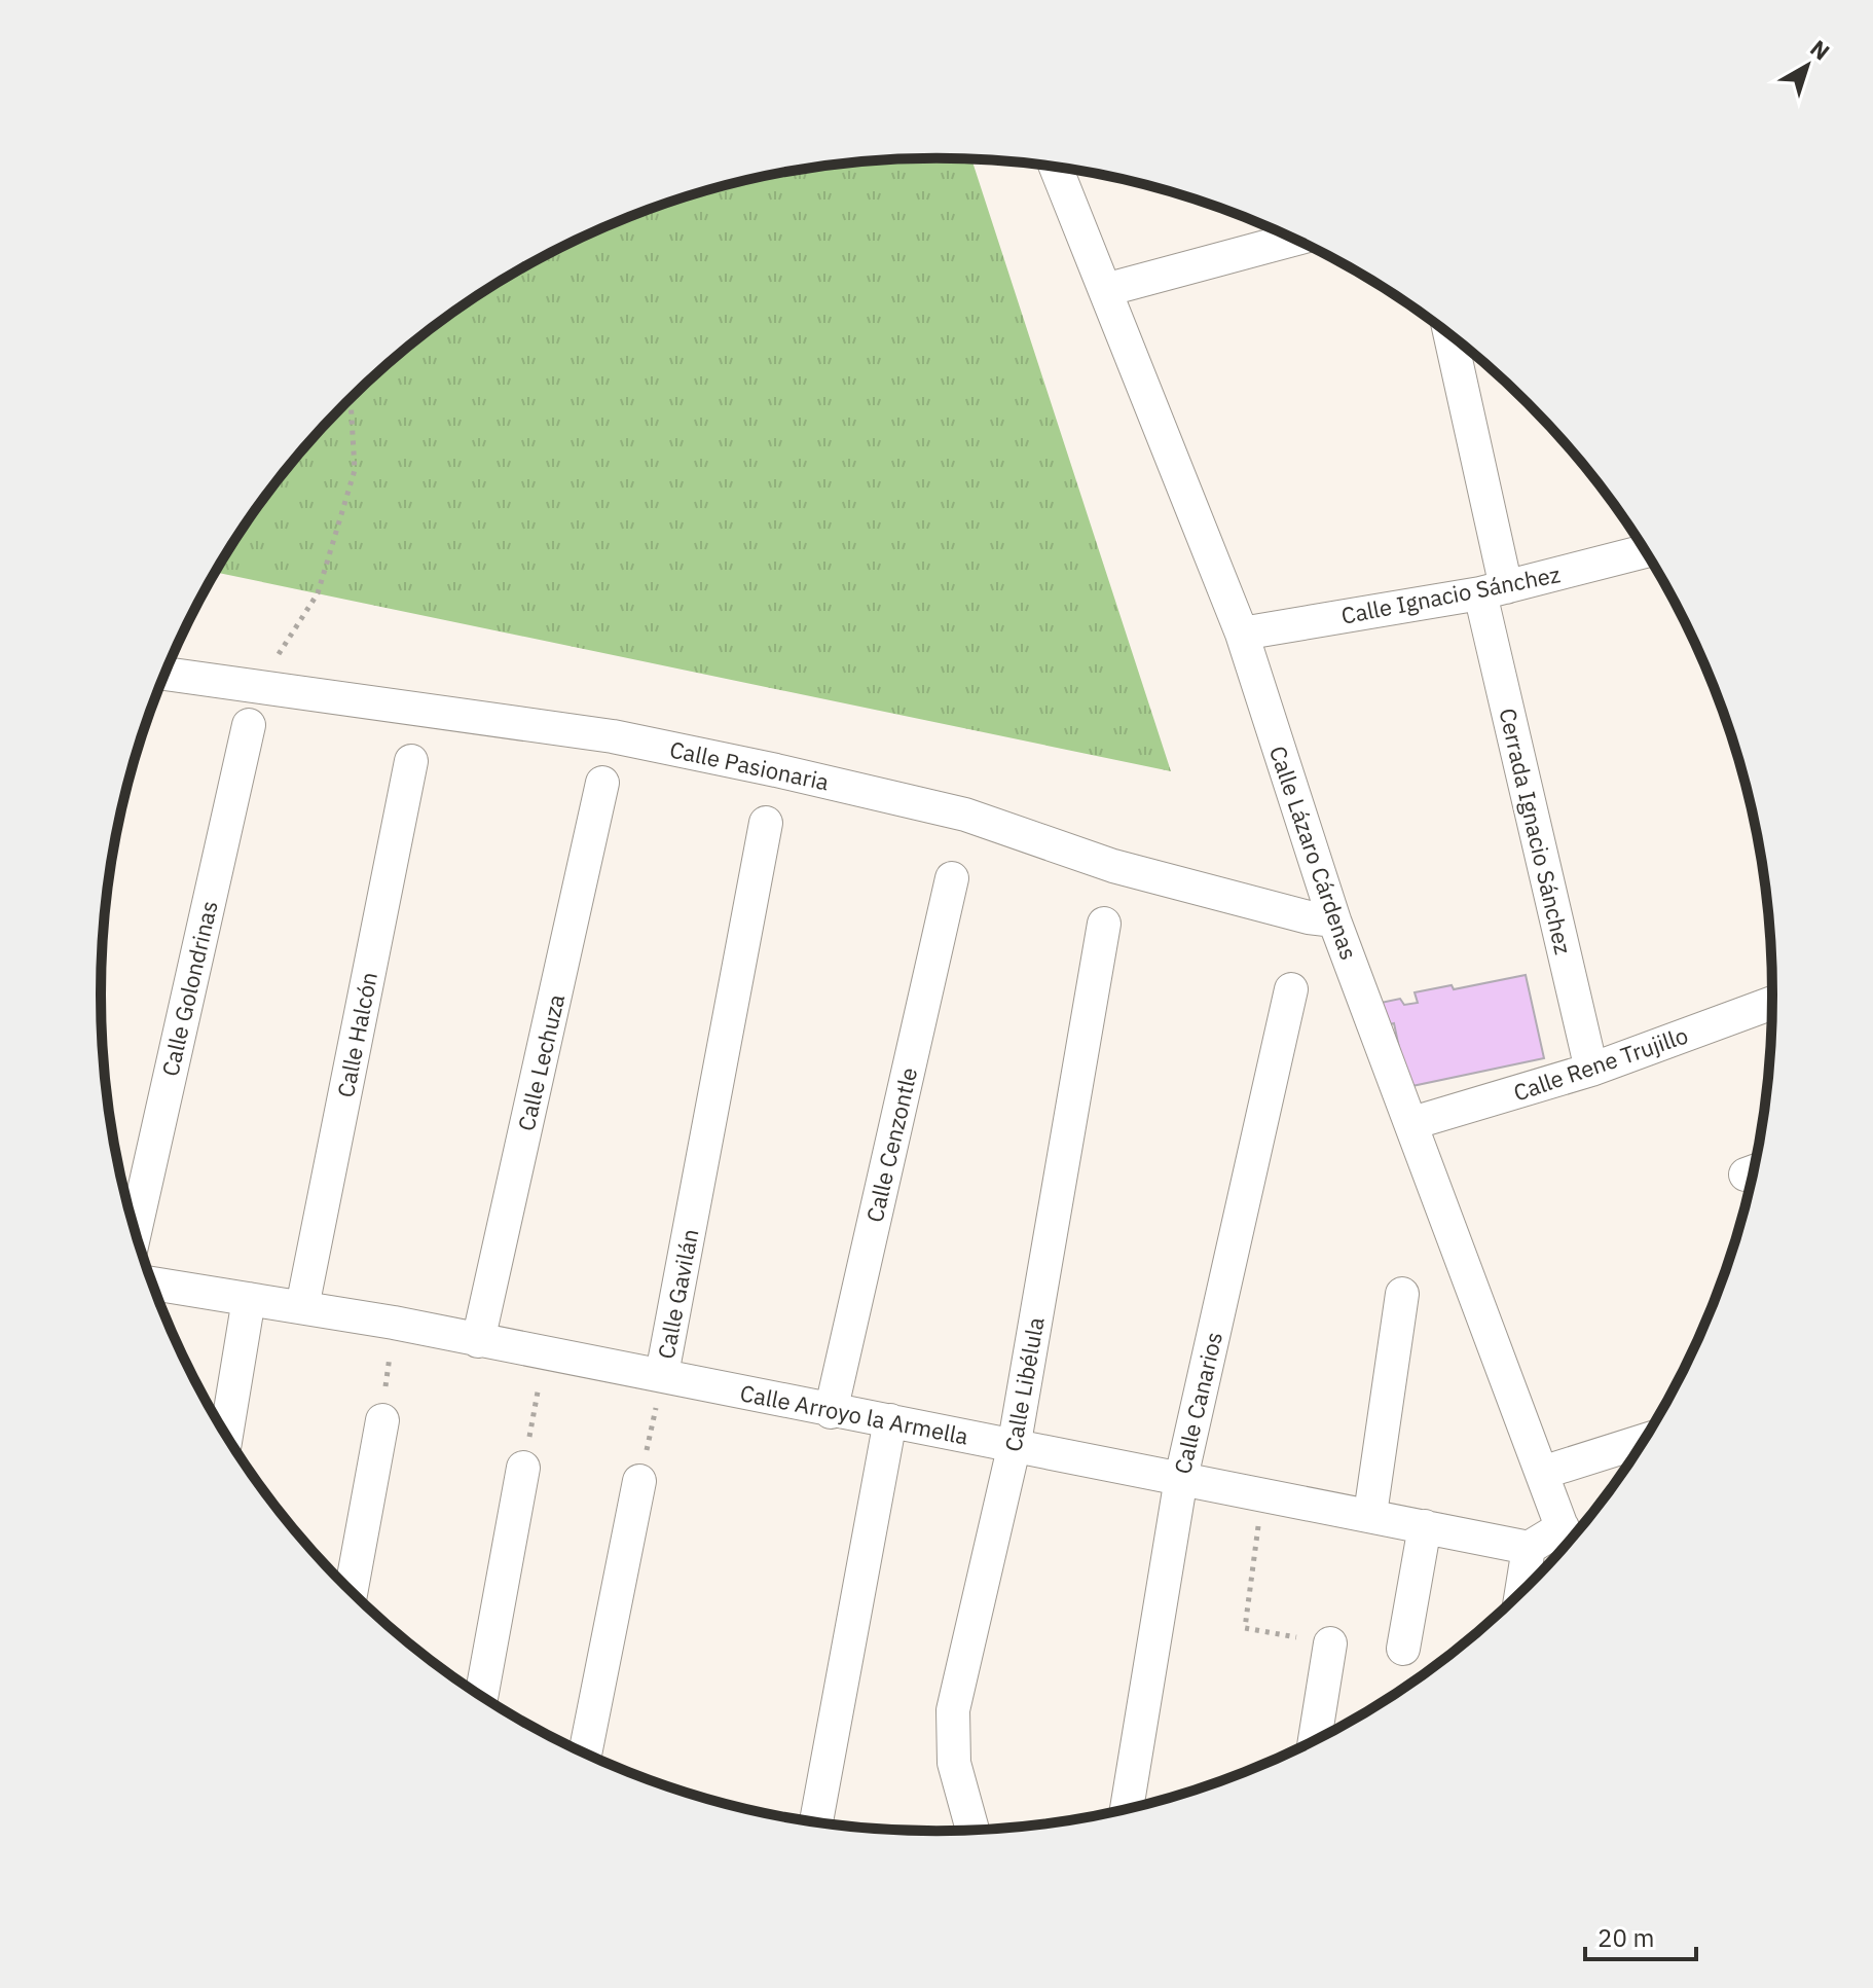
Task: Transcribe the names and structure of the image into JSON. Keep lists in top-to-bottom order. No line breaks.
{"streets":{"street":["Calle Ignacio Sánchez","Calle Pasionaria","Cerrada Ignacio Sánchez","Calle Lázaro Cárdenas","Calle Golondrinas","Calle Halcón","Calle Lechuza","Calle Rene Trujillo","Calle Cenzontle","Calle Gavilán","Calle Libélula","Calle Canarios","Calle Arroyo la Armella"]},"crossings":[["Calle Ignacio Sánchez","Cerrada Ignacio Sánchez"],["Calle Ignacio Sánchez","Calle Lázaro Cárdenas"],["Calle Pasionaria","Calle Lázaro Cárdenas"],["Cerrada Ignacio Sánchez","Calle Rene Trujillo"],["Calle Lázaro Cárdenas","Calle Rene Trujillo"],["Calle Halcón","Calle Arroyo la Armella"],["Calle Lechuza","Calle Arroyo la Armella"],["Calle Cenzontle","Calle Arroyo la Armella"],["Calle Gavilán","Calle Arroyo la Armella"],["Calle Libélula","Calle Arroyo la Armella"],["Calle Canarios","Calle Arroyo la Armella"]],"scale_bar":"20 m","north":"top right"}
